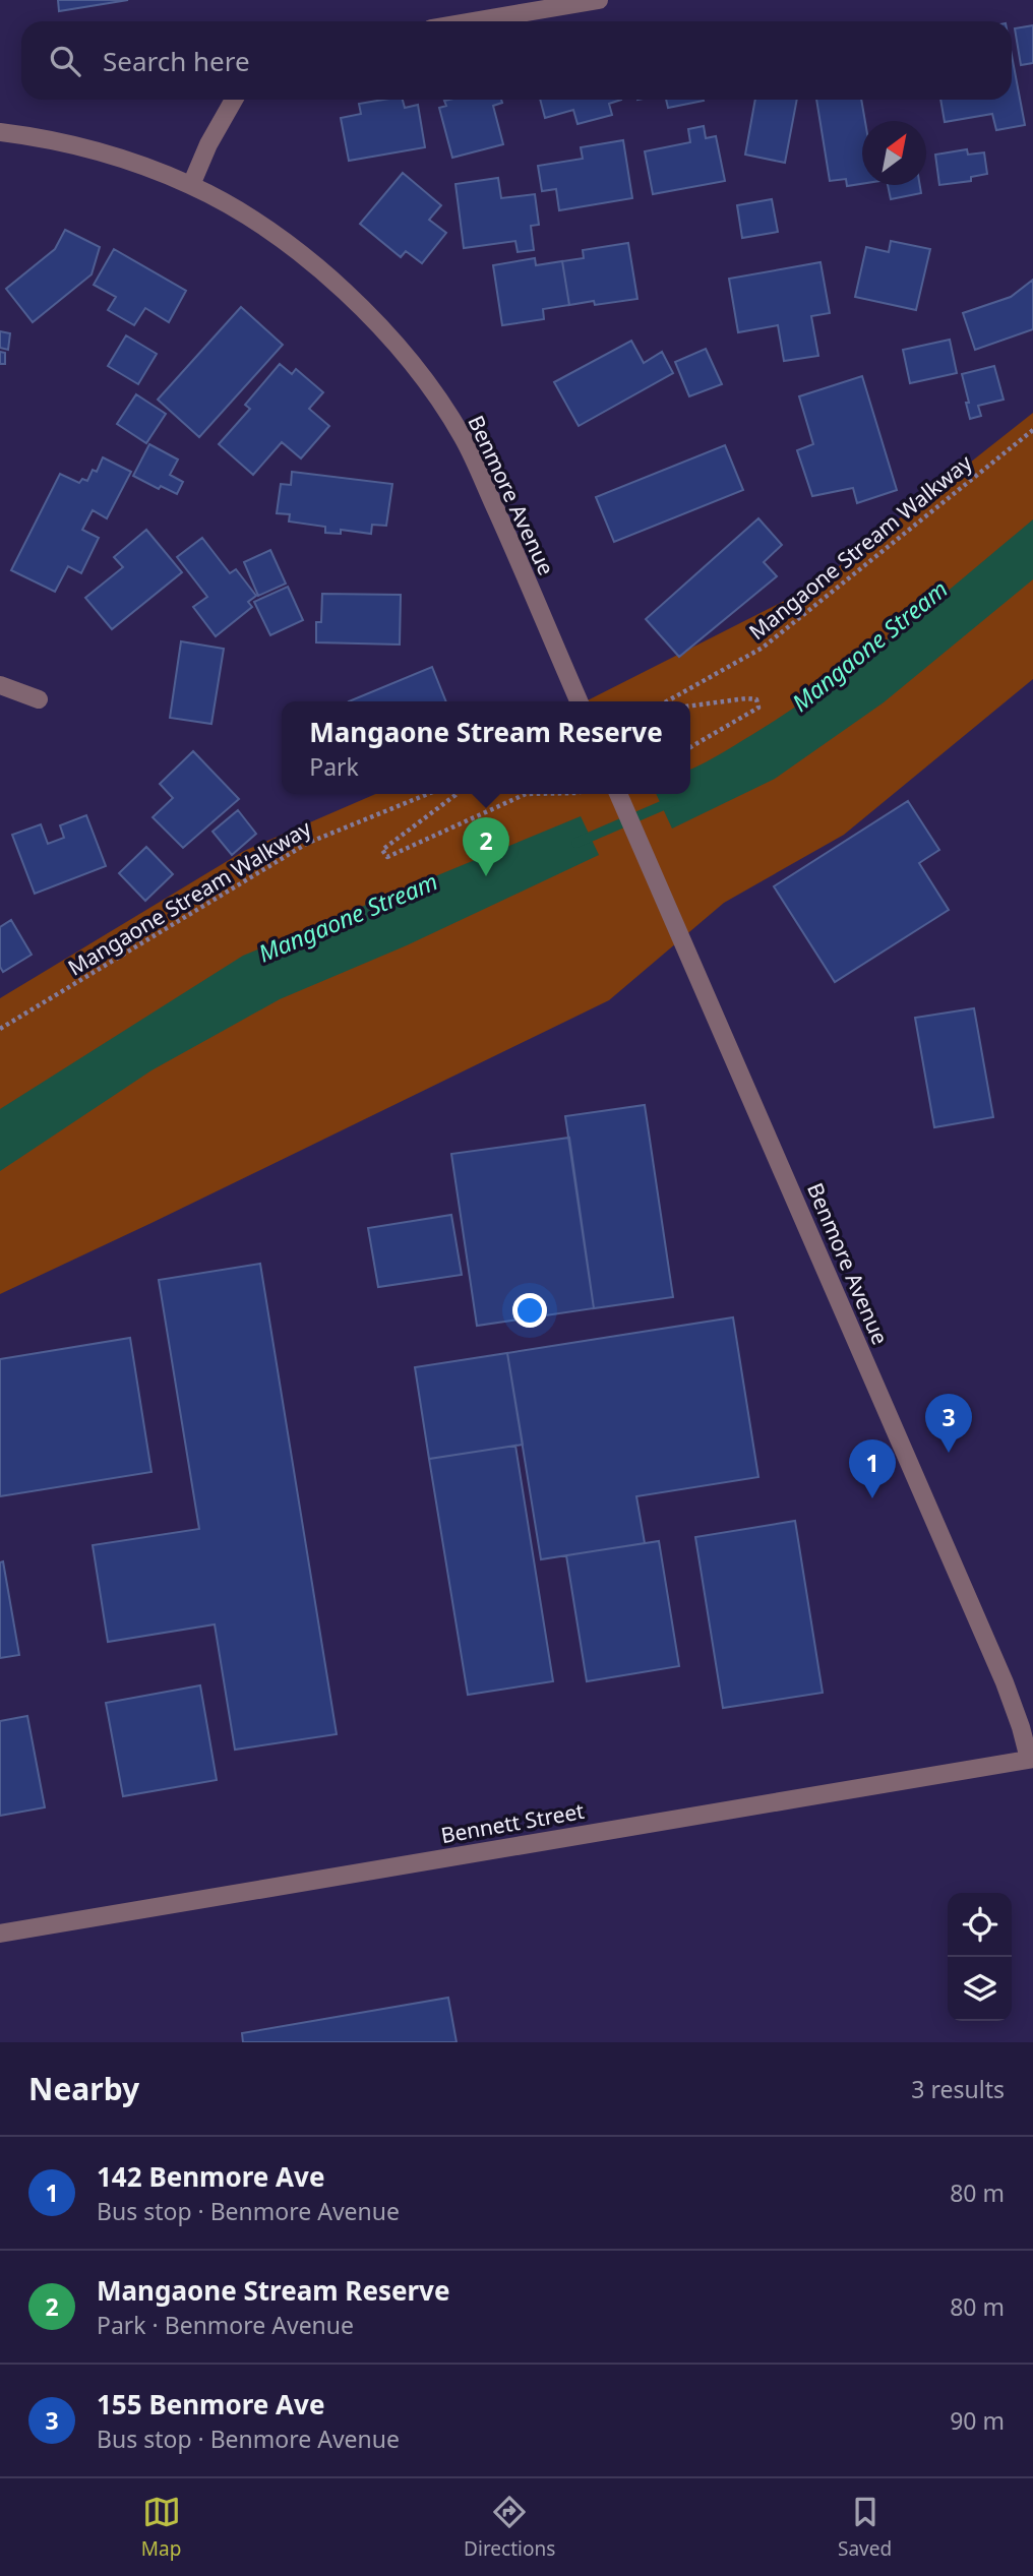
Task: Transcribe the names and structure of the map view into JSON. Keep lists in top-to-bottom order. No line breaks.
{"streets":{"street":["Benmore Avenue","Bennett Street"],"path":["Mangaone Stream Walkway"]},"crossings":[["Benmore Avenue","Bennett Street"]],"water":["Mangaone Stream"],"north":"top right","page":{"search":"Search here","popup":["Mangaone Stream Reserve","Park"],"pins":["2","3","1"],"heading":["Nearby","3 results"],"list":[{"mark":"1","name":"142 Benmore Ave","note":"Bus stop · Benmore Avenue","value":"80 m"},{"mark":"2","name":"Mangaone Stream Reserve","note":"Park · Benmore Avenue","value":"80 m"},{"mark":"3","name":"155 Benmore Ave","note":"Bus stop · Benmore Avenue","value":"90 m"}],"nav":["Map","Directions","Saved"]}}
